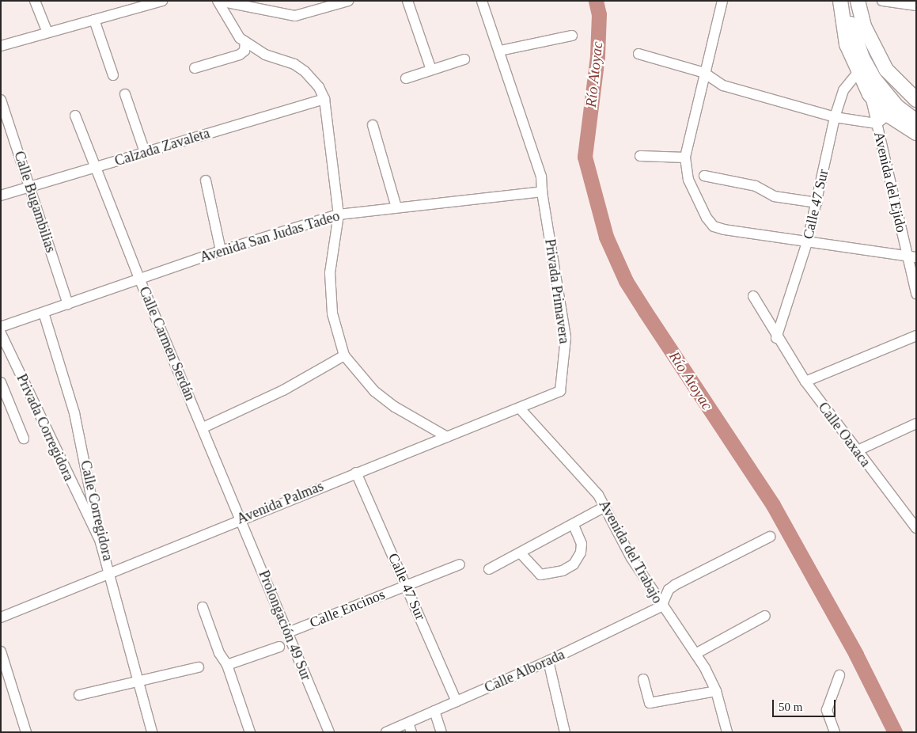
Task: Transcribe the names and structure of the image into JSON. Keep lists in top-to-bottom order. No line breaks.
{"streets":{"street":["Calzada Zavaleta","Avenida del Ejido","Calle Bugambilias","Calle 47 Sur","Avenida San Judas Tadeo","Privada Primavera","Calle Carmen Serdán","Privada Corregidora","Calle Oaxaca","Avenida Palmas","Calle Corregidora","Avenida del Trabajo","Calle Encinos","Prolongación 49 Sur","Calle Alborada"]},"crossings":[["Calzada Zavaleta","Calle Bugambilias"],["Calzada Zavaleta","Calle Carmen Serdán"],["Calle Bugambilias","Avenida San Judas Tadeo"],["Calle 47 Sur","Calle Oaxaca"],["Calle 47 Sur","Avenida Palmas"],["Calle 47 Sur","Calle Encinos"],["Calle 47 Sur","Calle Alborada"],["Avenida San Judas Tadeo","Privada Primavera"],["Avenida San Judas Tadeo","Calle Carmen Serdán"],["Avenida San Judas Tadeo","Calle Corregidora"],["Privada Primavera","Avenida Palmas"],["Calle Carmen Serdán","Avenida Palmas"],["Calle Carmen Serdán","Prolongación 49 Sur"],["Privada Corregidora","Calle Corregidora"],["Avenida Palmas","Calle Corregidora"],["Avenida Palmas","Avenida del Trabajo"],["Avenida Palmas","Prolongación 49 Sur"],["Avenida del Trabajo","Calle Alborada"],["Calle Encinos","Prolongación 49 Sur"]],"water":["Río Atoyac"],"scale_bar":"50 m"}
